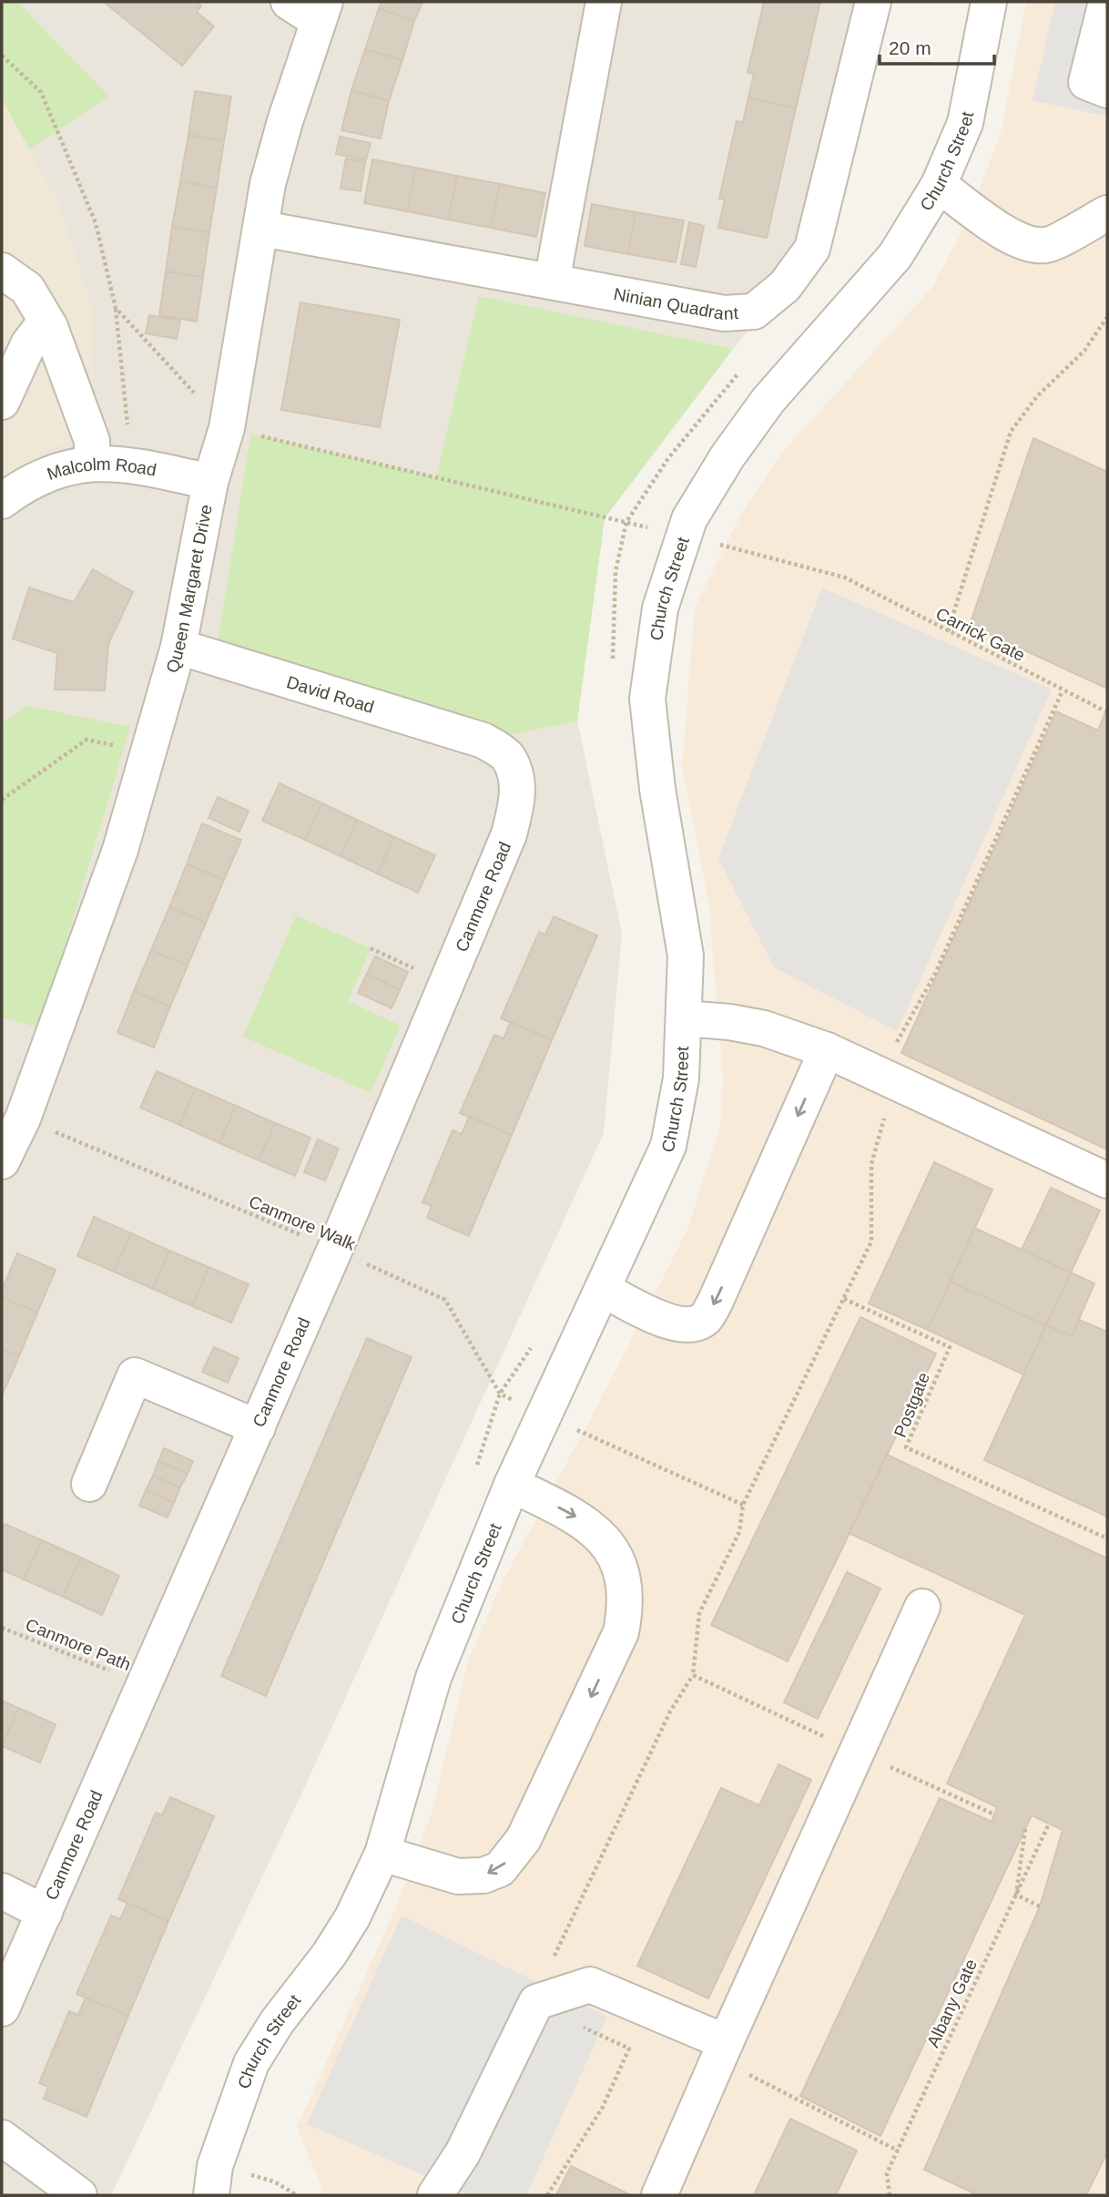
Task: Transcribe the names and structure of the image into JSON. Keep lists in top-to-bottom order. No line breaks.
{"streets":{"street":["Church Street","Ninian Quadrant","Malcolm Road","Queen Margaret Drive","David Road","Canmore Road"],"path":["Carrick Gate","Canmore Walk","Postgate","Canmore Path","Albany Gate"]},"crossings":[["Church Street","Carrick Gate"],["Ninian Quadrant","Queen Margaret Drive"],["Malcolm Road","Queen Margaret Drive"],["Queen Margaret Drive","Carrick Gate"],["Queen Margaret Drive","David Road"],["Queen Margaret Drive","Canmore Walk"],["David Road","Canmore Road"],["Canmore Road","Canmore Walk"],["Canmore Road","Canmore Path"]],"scale_bar":"20 m"}
